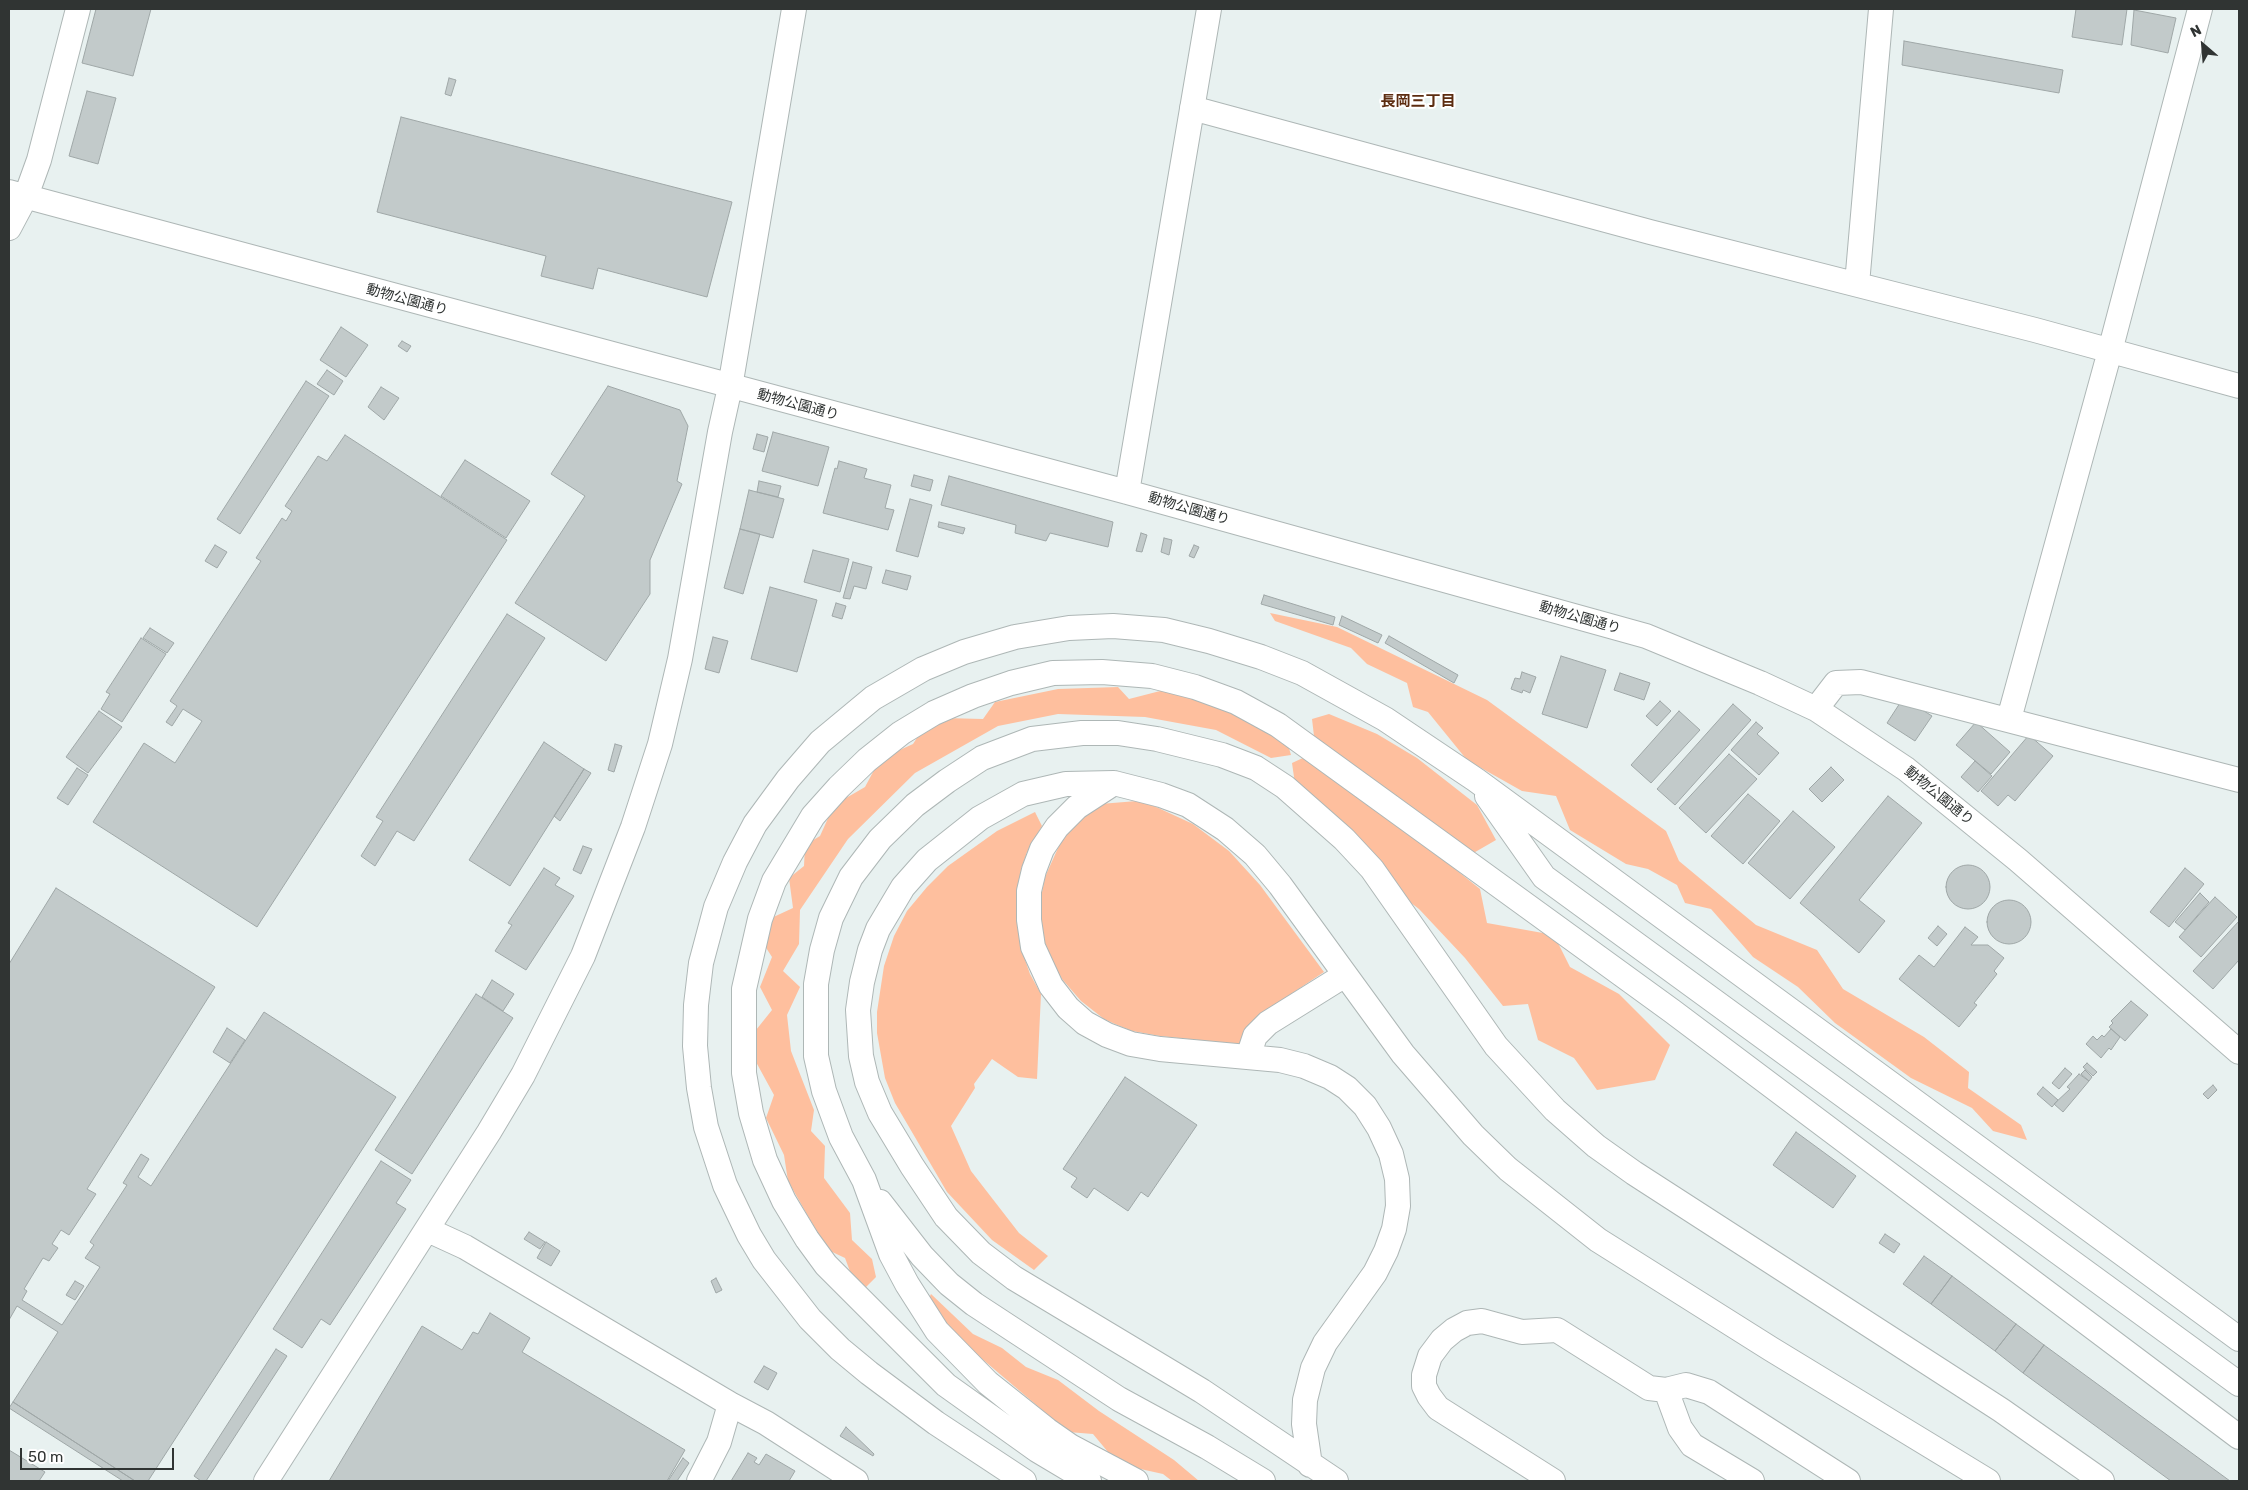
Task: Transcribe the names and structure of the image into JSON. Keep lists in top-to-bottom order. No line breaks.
{"streets":{"street":["動物公園通り"]},"districts":["長岡三丁目"],"scale_bar":"50 m","north":"top left"}
